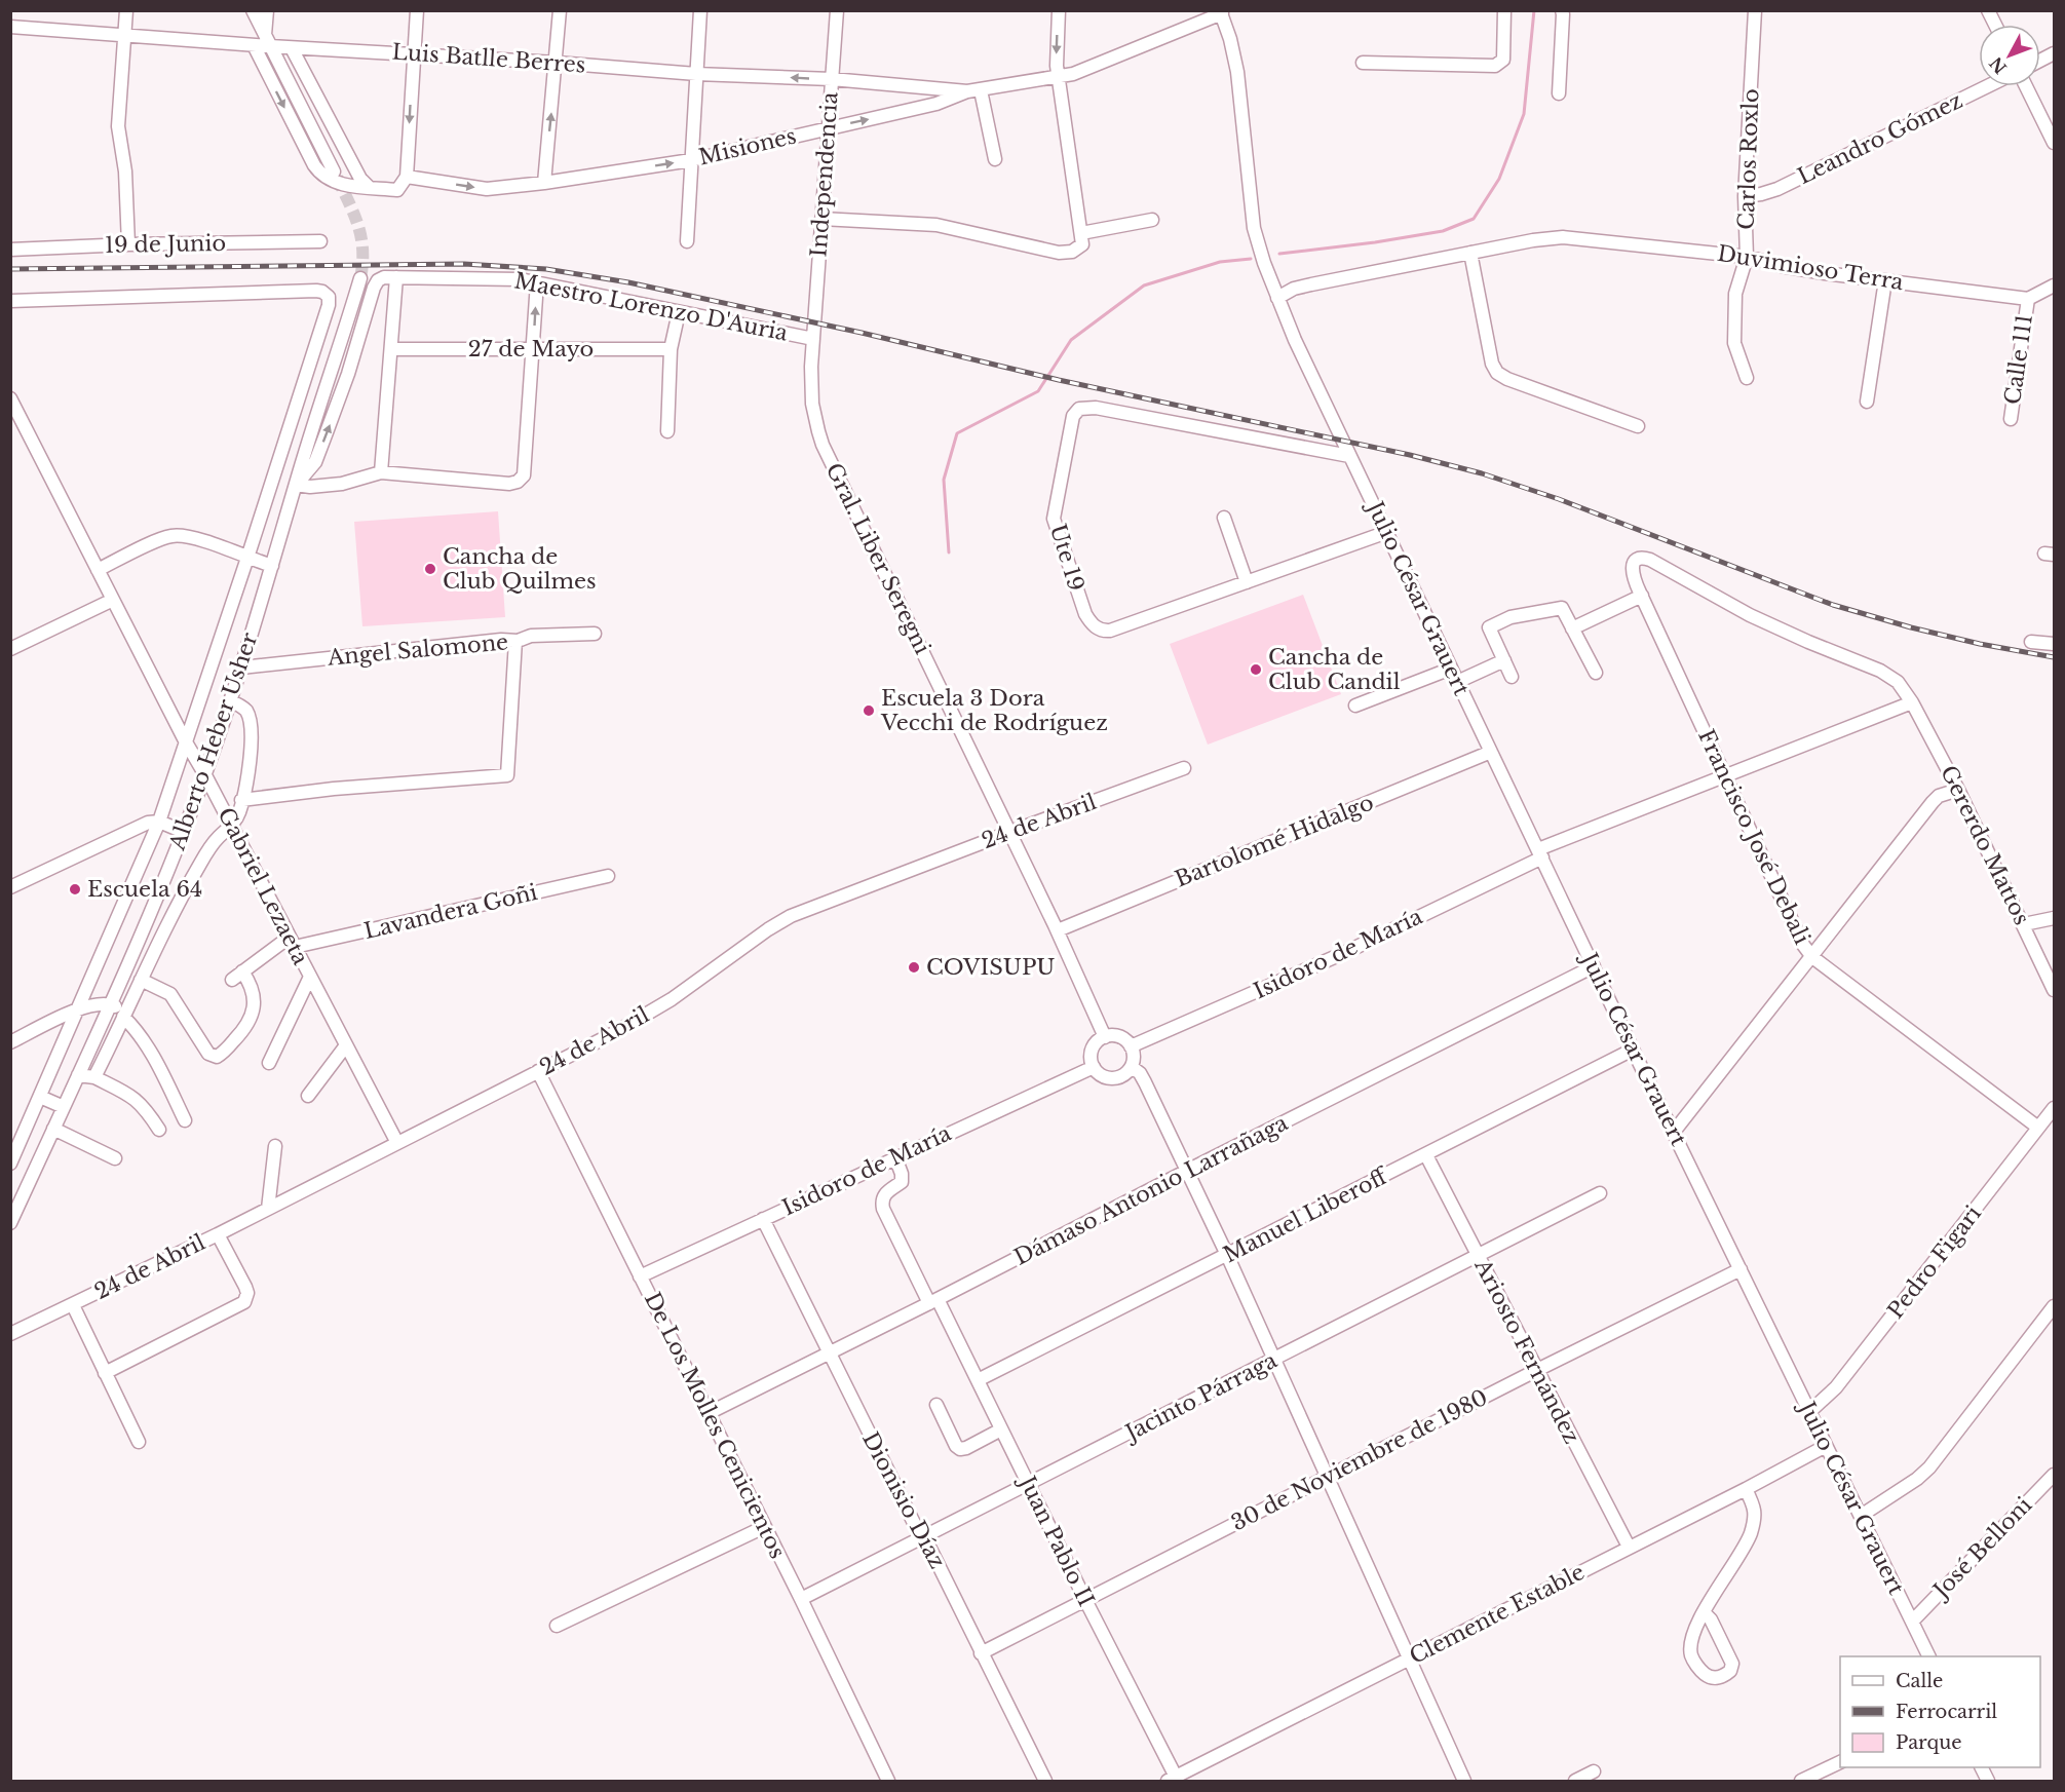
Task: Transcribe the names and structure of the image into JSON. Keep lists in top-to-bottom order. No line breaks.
{"streets":{"street":["Luis Batlle Berres","Leandro Gómez","Misiones","Carlos Roxlo","Independencia","19 de Junio","Duvimioso Terra","Maestro Lorenzo D'Auria","27 de Mayo","Calle 111","Ute 19","Gral. Liber Seregni","Julio César Grauert","Angel Salomone","Alberto Heber Usher","24 de Abril","Francisco José Debali","Bartolomé Hidalgo","Gererdo Mattos","Gabriel Lezaeta","Lavandera Goñi","Isidoro de María","Dámaso Antonio Larrañaga","Manuel Liberoff","Pedro Figari","Ariosto Fernández","Jacinto Párraga","De Los Molles Cenicientos","30 de Noviembre de 1980","Dionisio Díaz","Juan Pablo II","José Belloni","Clemente Estable"]},"crossings":[["Luis Batlle Berres","Misiones"],["Luis Batlle Berres","Independencia"],["Leandro Gómez","Carlos Roxlo"],["Misiones","Independencia"],["Misiones","Julio César Grauert"],["Carlos Roxlo","Duvimioso Terra"],["Independencia","Maestro Lorenzo D'Auria"],["Independencia","Gral. Liber Seregni"],["Duvimioso Terra","Calle 111"],["Duvimioso Terra","Julio César Grauert"],["Maestro Lorenzo D'Auria","Gral. Liber Seregni"],["Ute 19","Julio César Grauert"],["Gral. Liber Seregni","24 de Abril"],["Gral. Liber Seregni","Bartolomé Hidalgo"],["Gral. Liber Seregni","Isidoro de María"],["Julio César Grauert","Bartolomé Hidalgo"],["Julio César Grauert","Isidoro de María"],["Julio César Grauert","Dámaso Antonio Larrañaga"],["Julio César Grauert","Manuel Liberoff"],["Julio César Grauert","Pedro Figari"],["Julio César Grauert","30 de Noviembre de 1980"],["Julio César Grauert","José Belloni"],["Julio César Grauert","Clemente Estable"],["Angel Salomone","Alberto Heber Usher"],["Alberto Heber Usher","Gabriel Lezaeta"],["24 de Abril","Gabriel Lezaeta"],["24 de Abril","De Los Molles Cenicientos"],["Francisco José Debali","Gererdo Mattos"],["Francisco José Debali","Isidoro de María"],["Francisco José Debali","Pedro Figari"],["Gererdo Mattos","Isidoro de María"],["Gabriel Lezaeta","Lavandera Goñi"],["Isidoro de María","De Los Molles Cenicientos"],["Isidoro de María","Dionisio Díaz"],["Isidoro de María","Juan Pablo II"],["Dámaso Antonio Larrañaga","De Los Molles Cenicientos"],["Dámaso Antonio Larrañaga","Dionisio Díaz"],["Dámaso Antonio Larrañaga","Juan Pablo II"],["Manuel Liberoff","Ariosto Fernández"],["Manuel Liberoff","Juan Pablo II"],["Ariosto Fernández","Jacinto Párraga"],["Ariosto Fernández","30 de Noviembre de 1980"],["Ariosto Fernández","Clemente Estable"],["Jacinto Párraga","De Los Molles Cenicientos"],["Jacinto Párraga","Dionisio Díaz"],["Jacinto Párraga","Juan Pablo II"],["30 de Noviembre de 1980","Dionisio Díaz"],["30 de Noviembre de 1980","Juan Pablo II"],["Juan Pablo II","Clemente Estable"]],"one_way":["Misiones"],"places":["Cancha de Club Quilmes","Cancha de Club Candil","Escuela 3 Dora Vecchi de Rodríguez","Escuela 64","COVISUPU"],"legend":["Calle","Ferrocarril","Parque"],"north":"bottom left"}
